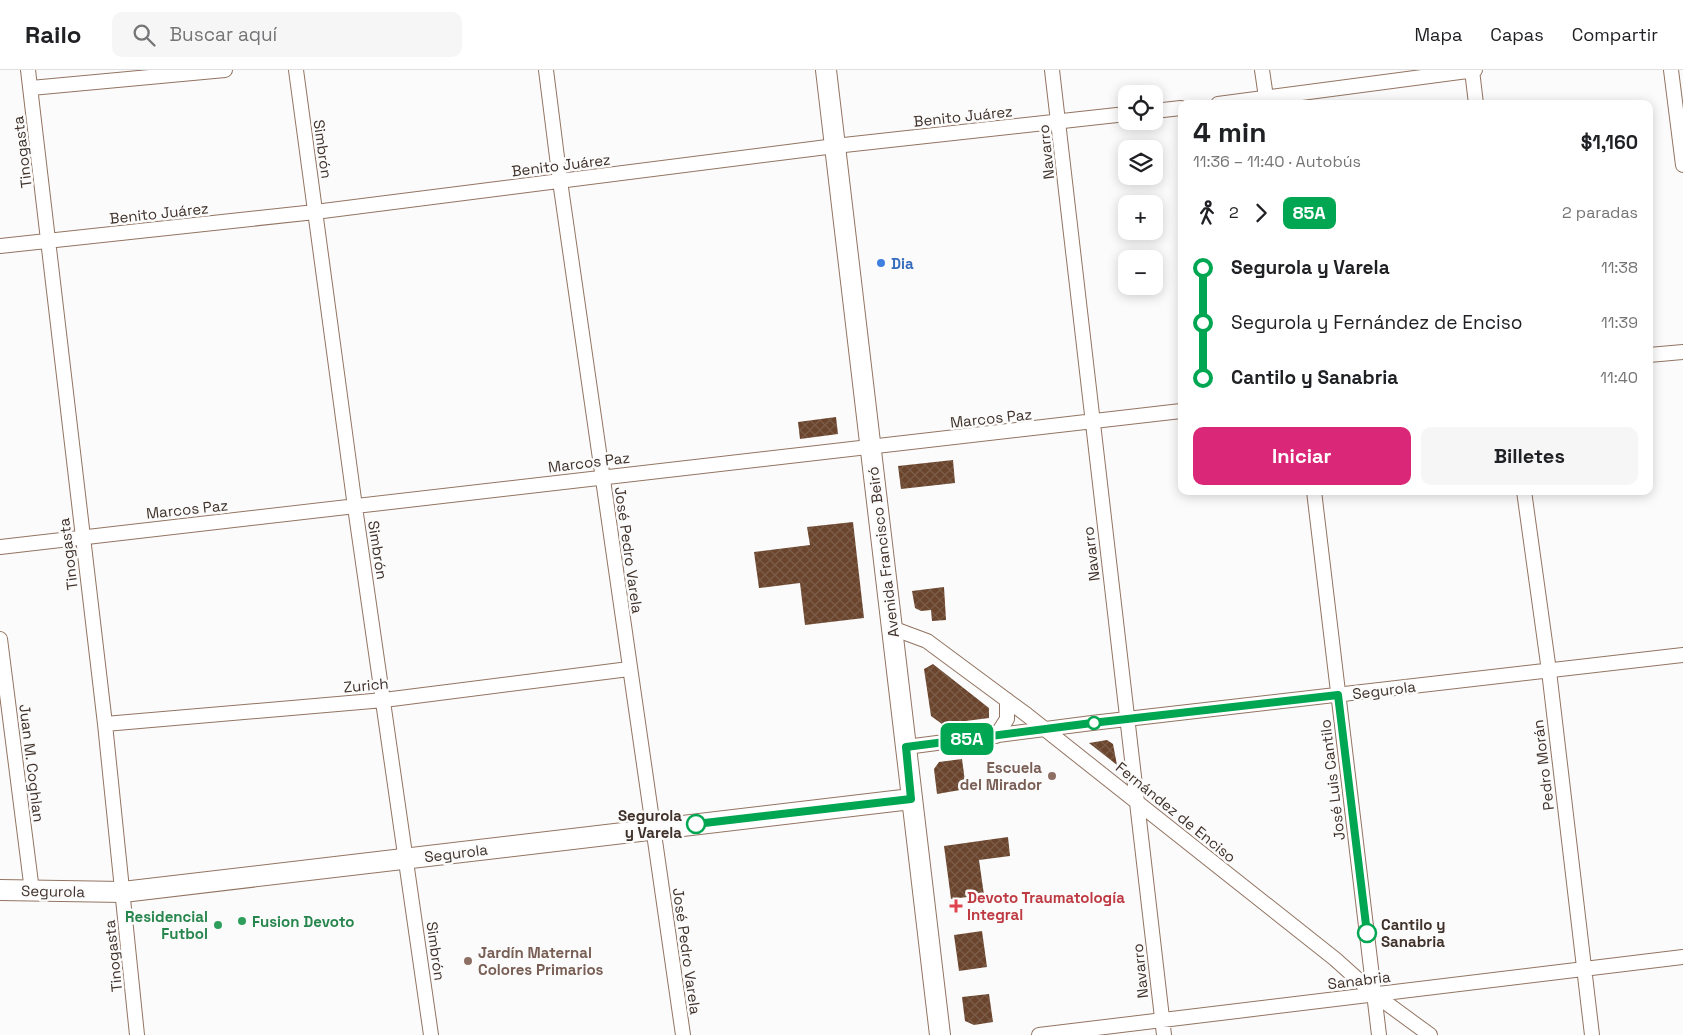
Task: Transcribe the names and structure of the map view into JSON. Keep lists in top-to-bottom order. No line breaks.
{"streets":{"main road":["Avenida Francisco Beiró","Segurola"],"street":["Benito Juárez","Simbrón","Tinogasta","Navarro","Marcos Paz","José Pedro Varela","Zurich","Juan M. Coghlan","Pedro Morán","José Luis Cantilo","Fernández de Enciso","Sanabria"]},"crossings":[["Benito Juárez","Simbrón"],["Benito Juárez","Tinogasta"],["Benito Juárez","Navarro"],["Benito Juárez","José Pedro Varela"],["Benito Juárez","Avenida Francisco Beiró"],["Simbrón","Marcos Paz"],["Simbrón","Zurich"],["Simbrón","Segurola"],["Tinogasta","Marcos Paz"],["Tinogasta","Zurich"],["Tinogasta","Segurola"],["Navarro","Marcos Paz"],["Navarro","Segurola"],["Navarro","Fernández de Enciso"],["Navarro","Sanabria"],["Marcos Paz","José Pedro Varela"],["Marcos Paz","Avenida Francisco Beiró"],["José Pedro Varela","Zurich"],["José Pedro Varela","Segurola"],["Avenida Francisco Beiró","Segurola"],["Avenida Francisco Beiró","Fernández de Enciso"],["Segurola","Juan M. Coghlan"],["Segurola","Pedro Morán"],["Segurola","José Luis Cantilo"],["Segurola","Fernández de Enciso"],["Pedro Morán","Sanabria"],["José Luis Cantilo","Fernández de Enciso"],["José Luis Cantilo","Sanabria"],["Fernández de Enciso","Sanabria"]],"places":{"other":["Dia","Escuela del Mirador","Segurola y Varela","Fusion Devoto","Residencial Futbol","Cantilo y Sanabria","Jardín Maternal Colores Primarios"],"health":["Devoto Traumatología Integral"]},"lines":["bus line 85A"],"page":{"header":"Railo","search":"Buscar aquí","nav":["Mapa","Capas","Compartir"],"on_map":"85A","map_buttons":["+","−"],"heading":["4 min","11:36 – 11:40 · Autobús","$1,160"],"legs":["2","85A","2 paradas"],"list":[{"name":"Segurola y Varela","value":"11:38"},{"name":"Segurola y Fernández de Enciso","value":"11:39"},{"name":"Cantilo y Sanabria","value":"11:40"}],"buttons":["Iniciar","Billetes"]}}
